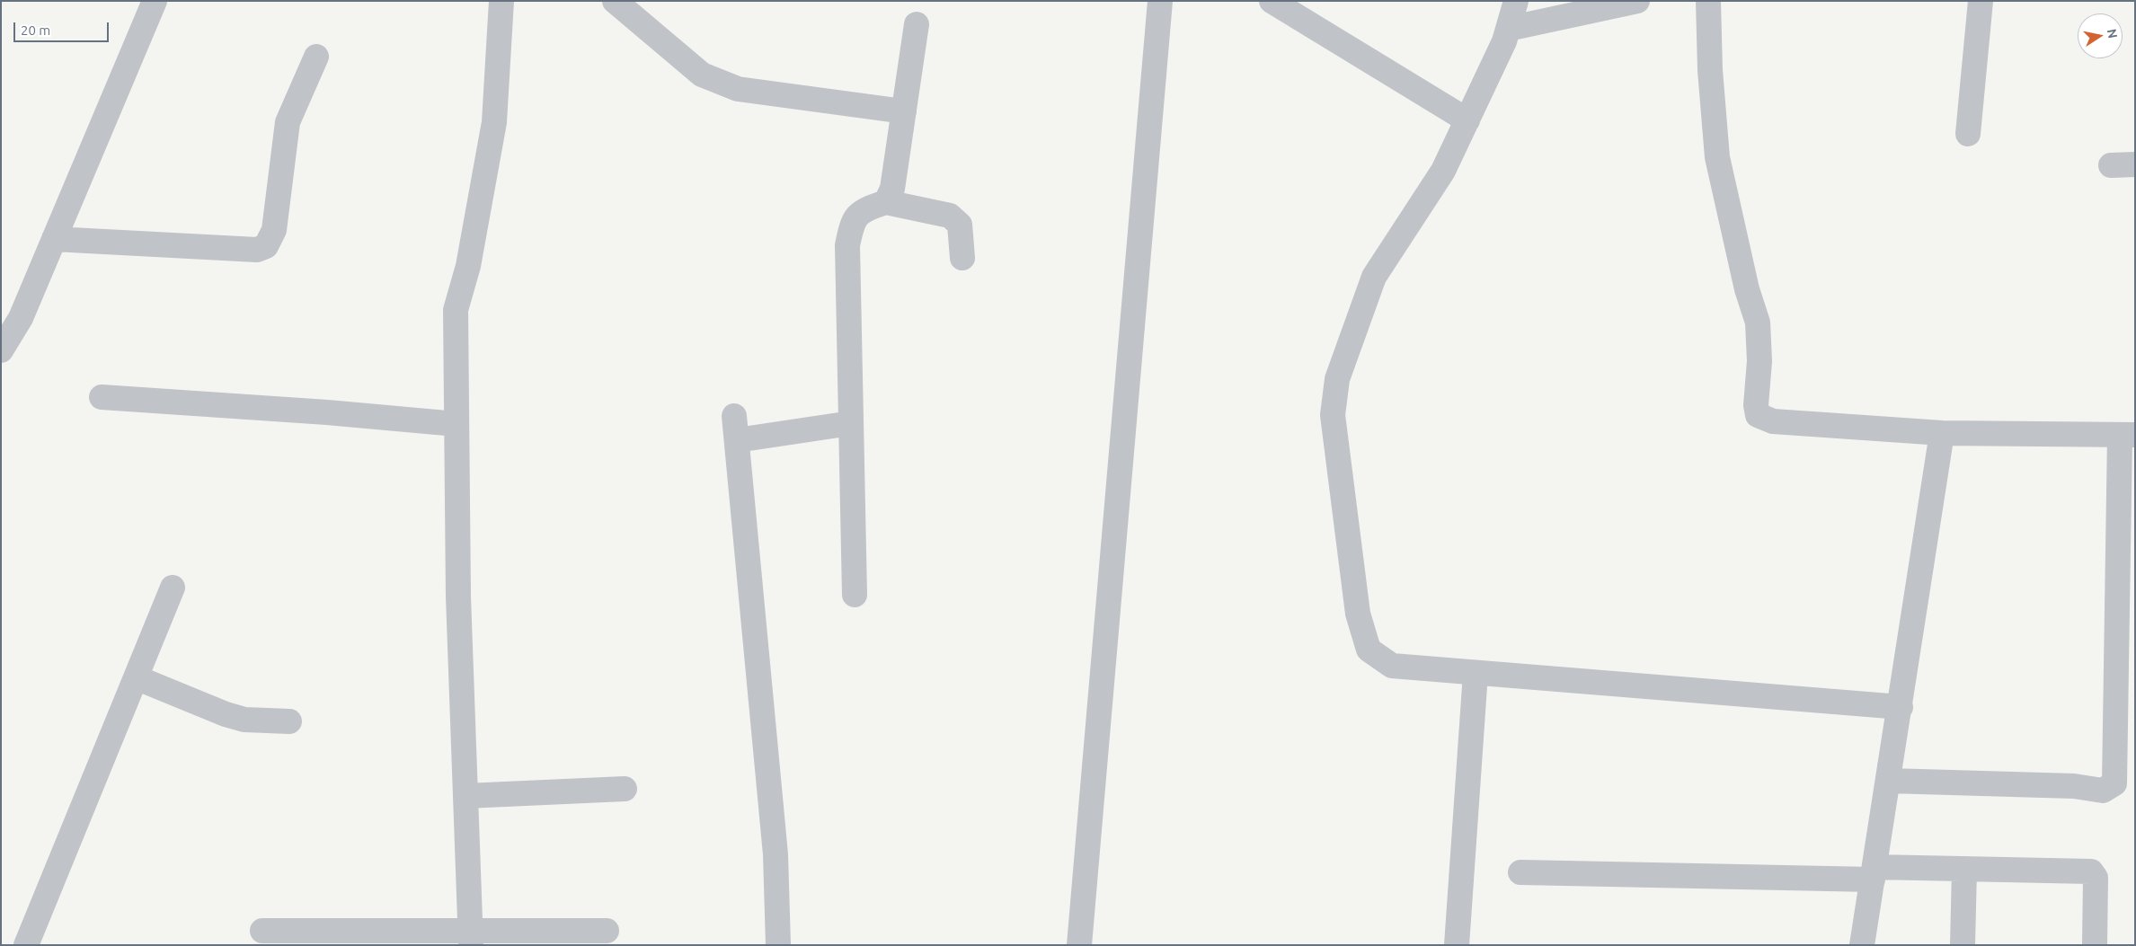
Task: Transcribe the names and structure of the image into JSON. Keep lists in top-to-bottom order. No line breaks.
{"scale_bar":"20 m","north":"right"}
